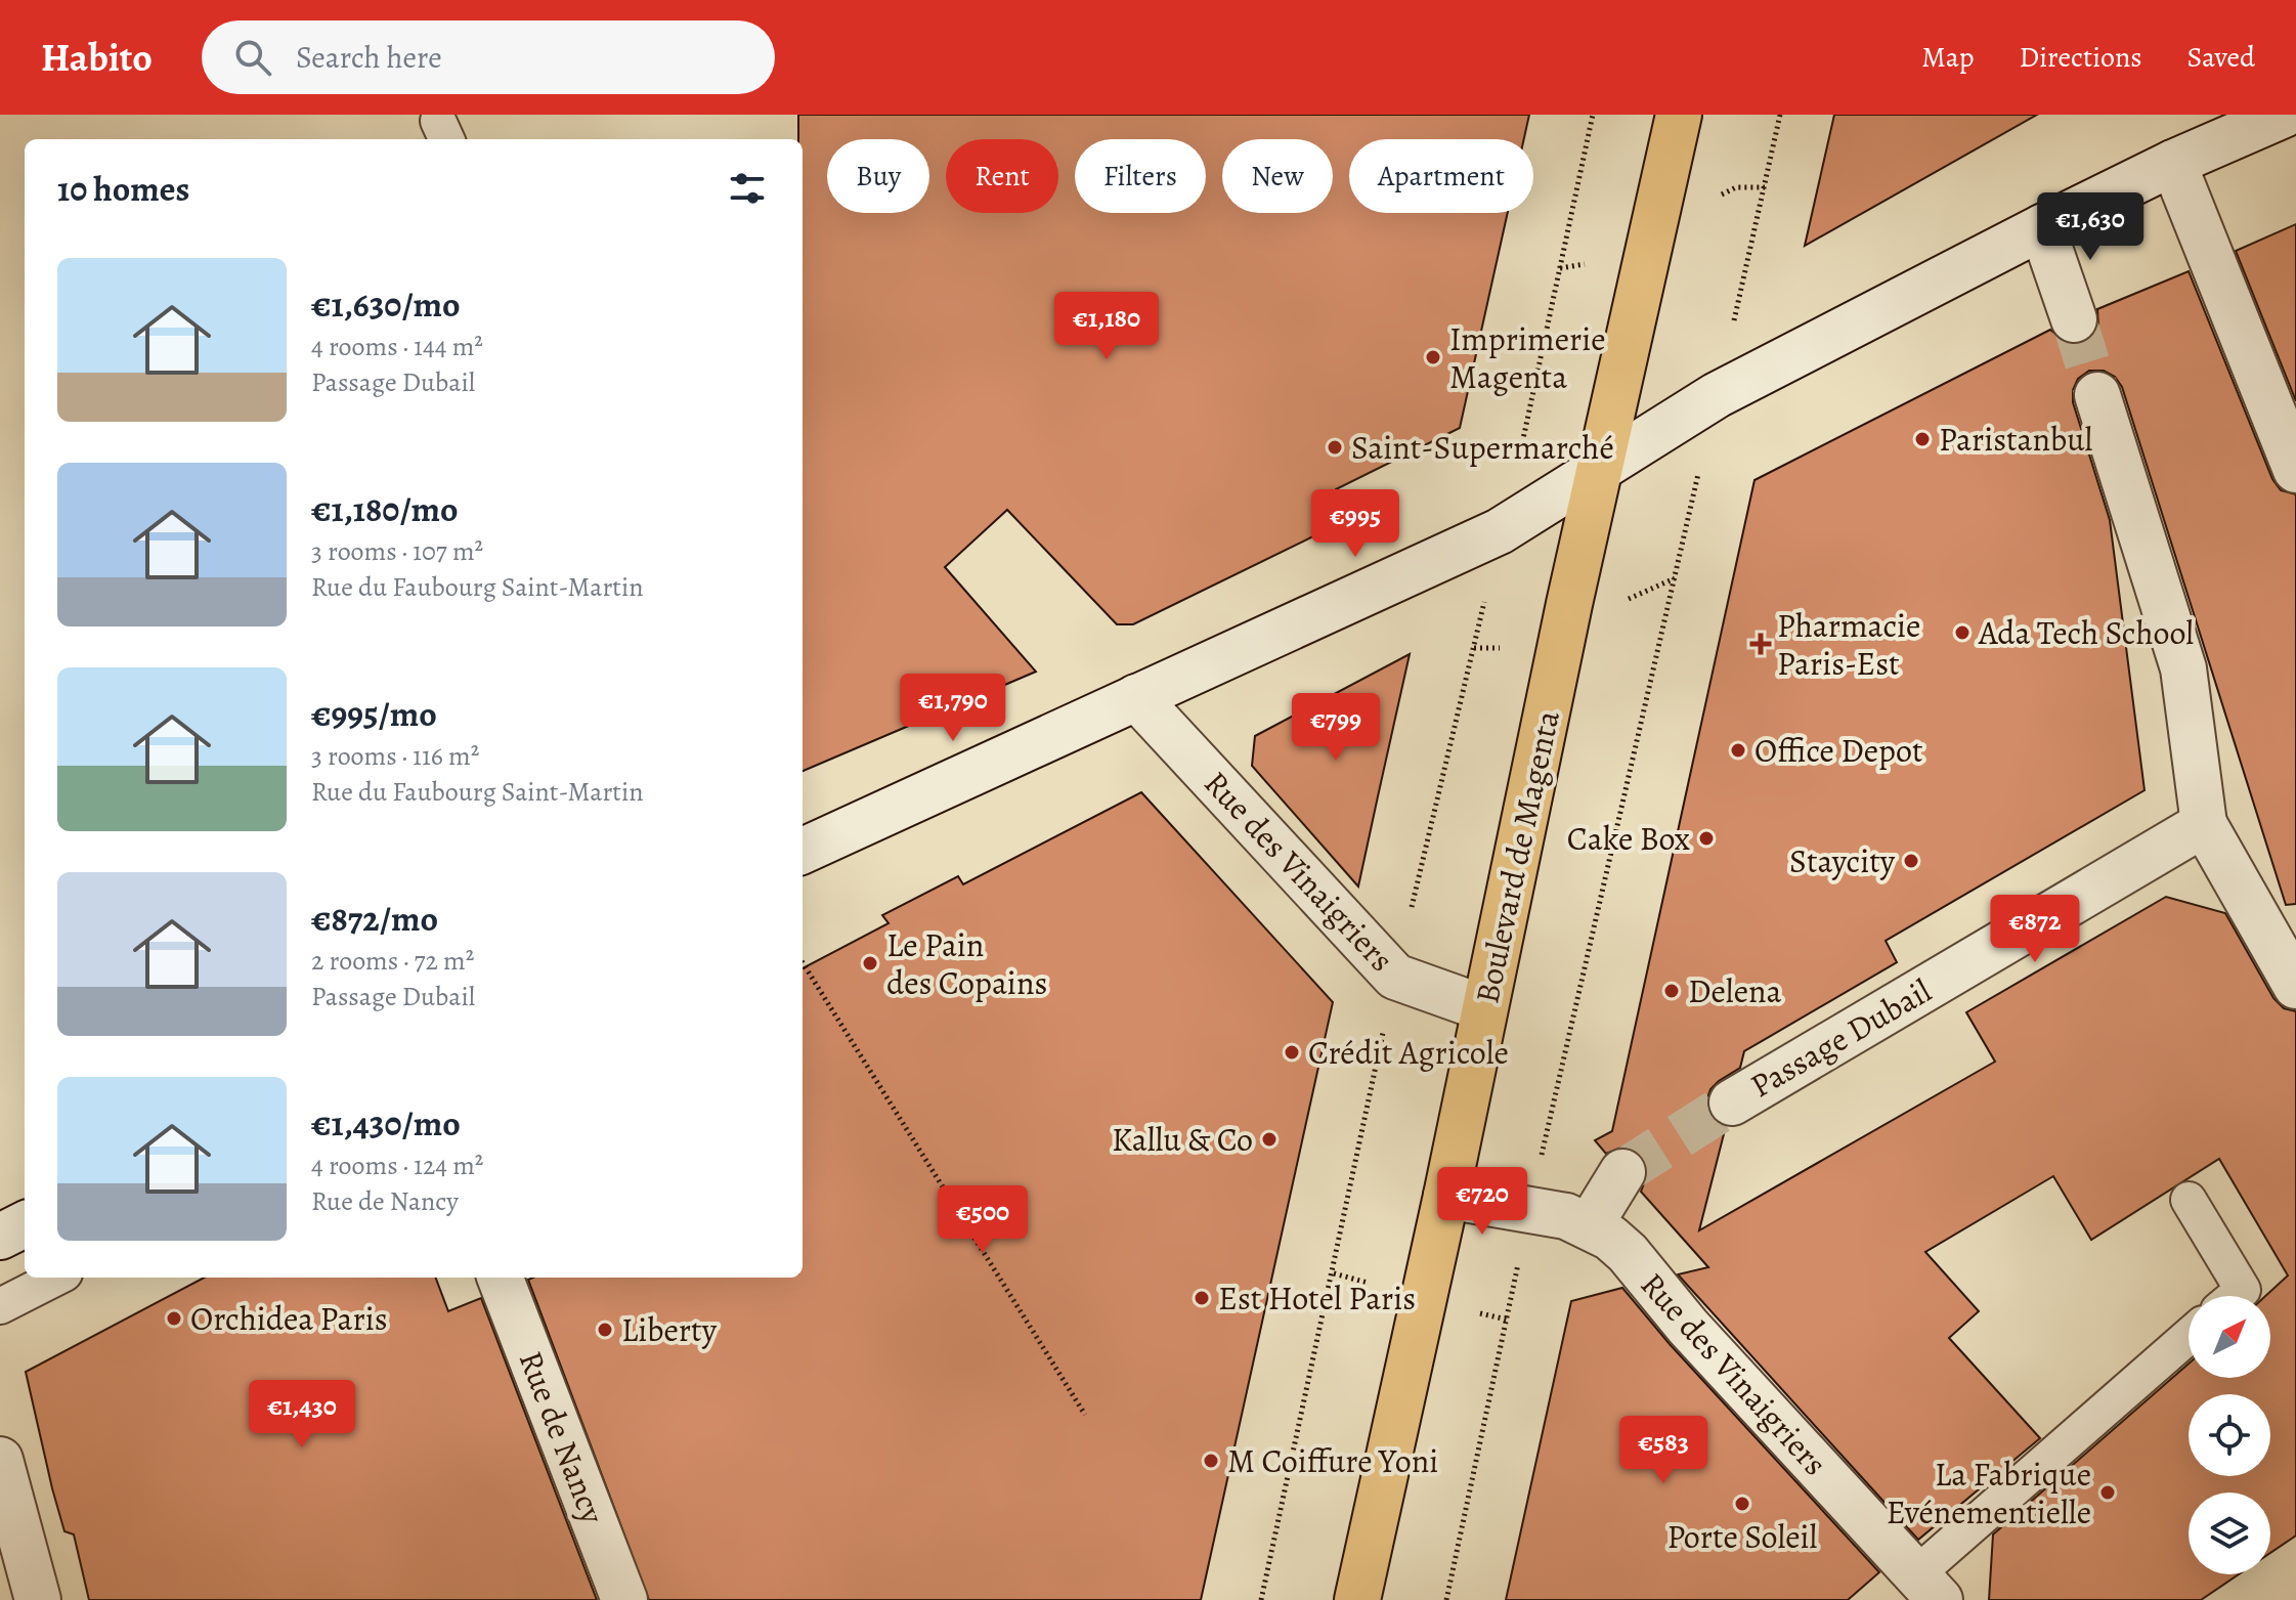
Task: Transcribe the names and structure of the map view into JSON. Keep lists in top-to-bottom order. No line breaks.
{"streets":{"main road":["Boulevard de Magenta"],"street":["Rue des Vinaigriers","Passage Dubail","Rue de Nancy"]},"crossings":[["Boulevard de Magenta","Rue des Vinaigriers"]],"places":{"other":["Imprimerie Magenta","Paristanbul","Saint-Supermarché","Ada Tech School","Office Depot","Cake Box","Staycity","Le Pain des Copains","Delena","Crédit Agricole","Kallu & Co","Est Hotel Paris","Orchidea Paris","Liberty","M Coiffure Yoni","La Fabrique Evénementielle","Porte Soleil"],"health":["Pharmacie Paris-Est"]},"north":"top right","page":{"header":"Habito","search":"Search here","nav":["Map","Directions","Saved"],"chip":["Buy","Rent","Filters","New","Apartment"],"heading":"10 homes","price":["€1,630","€1,180","€995","€1,790","€799","€872","€720","€500","€1,430","€583"],"list":[{"name":"€1,630/mo","note":"4 rooms · 144 m² · Passage Dubail"},{"name":"€1,180/mo","note":"3 rooms · 107 m² · Rue du Faubourg Saint-Martin"},{"name":"€995/mo","note":"3 rooms · 116 m² · Rue du Faubourg Saint-Martin"},{"name":"€872/mo","note":"2 rooms · 72 m² · Passage Dubail"},{"name":"€1,430/mo","note":"4 rooms · 124 m² · Rue de Nancy"}]}}
